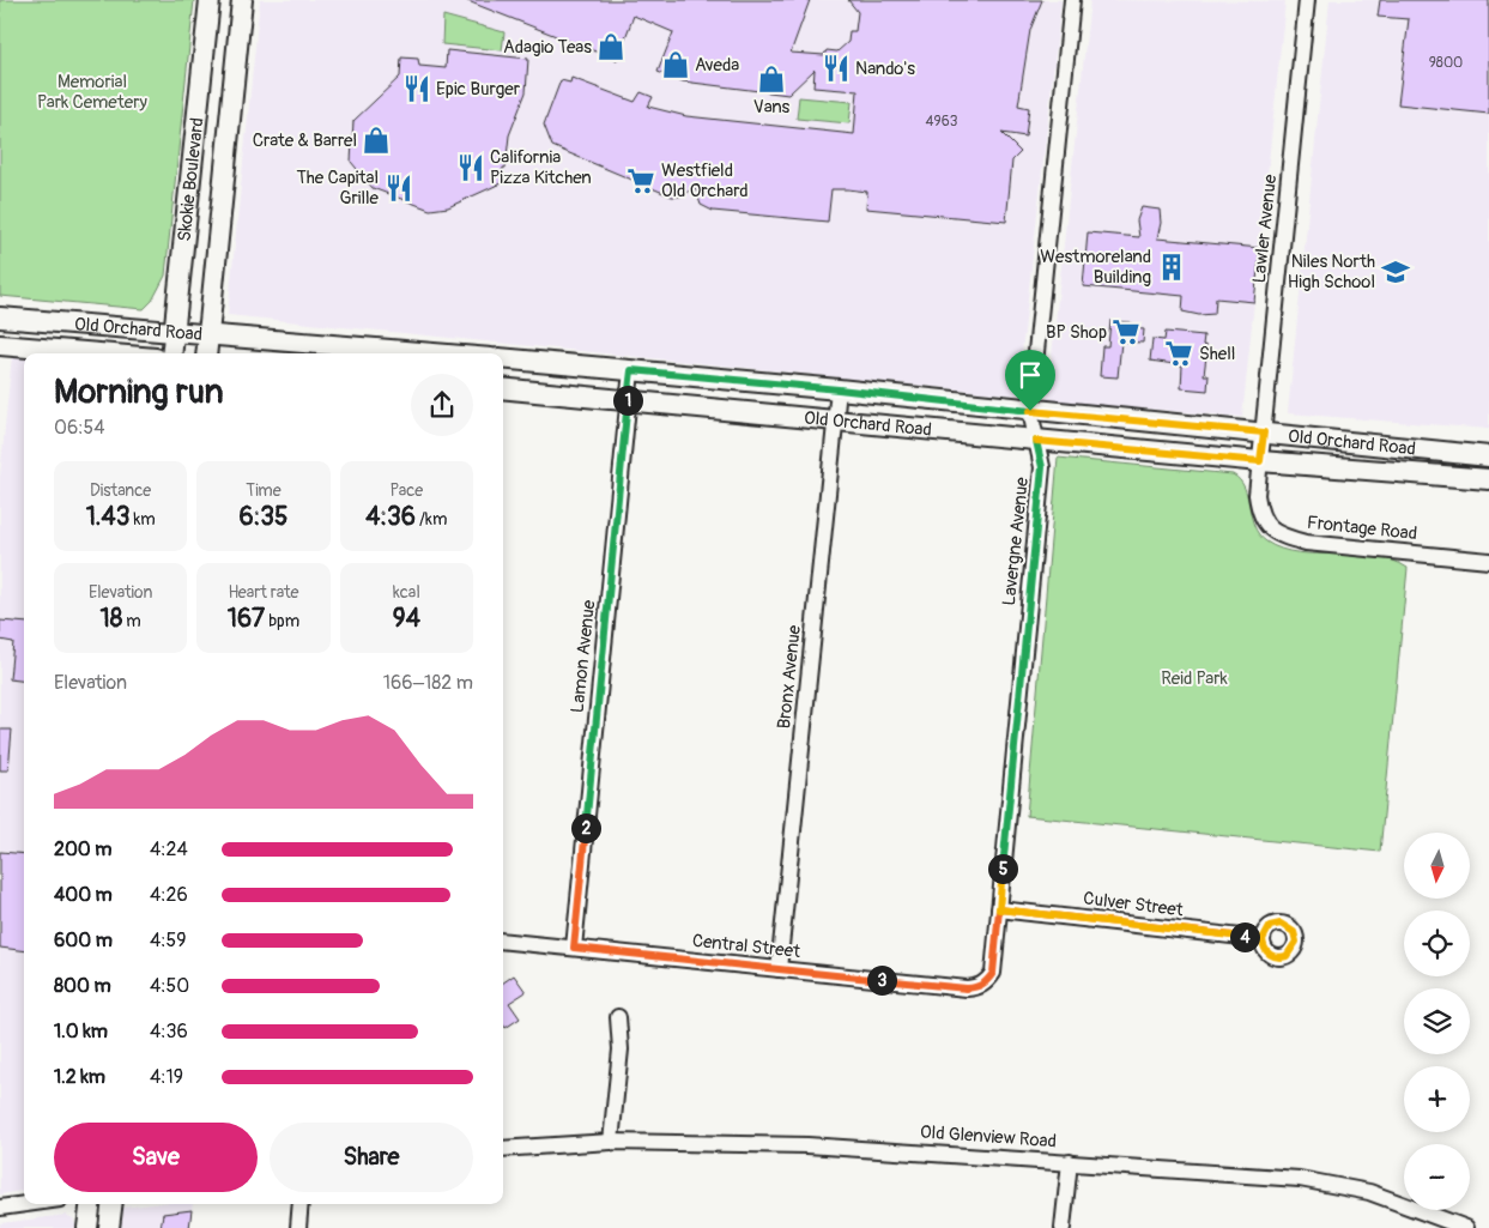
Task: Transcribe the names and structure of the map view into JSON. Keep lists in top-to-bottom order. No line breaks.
{"streets":{"main road":["Skokie Boulevard","Old Orchard Road"],"street":["Lawler Avenue","Frontage Road","Lavergne Avenue","Lamon Avenue","Bronx Avenue","Culver Street","Central Street","Old Glenview Road"]},"crossings":[["Skokie Boulevard","Old Orchard Road"],["Lawler Avenue","Old Orchard Road"],["Lawler Avenue","Frontage Road"],["Old Orchard Road","Frontage Road"],["Old Orchard Road","Lavergne Avenue"],["Old Orchard Road","Lamon Avenue"],["Old Orchard Road","Bronx Avenue"],["Lavergne Avenue","Culver Street"],["Lavergne Avenue","Central Street"],["Lamon Avenue","Central Street"],["Bronx Avenue","Central Street"]],"parks":["Memorial Park Cemetery","Reid Park"],"places":{"shop":["Adagio Teas","Aveda","Vans","Crate & Barrel"],"restaurant":["Nando's","Epic Burger","California Pizza Kitchen","The Capital Grille"],"supermarket":["Westfield Old Orchard","BP Shop","Shell"],"building":["Westmoreland Building"],"school or university":["Niles North High School"]},"house_numbers":["9800","4963"],"north":"bottom","page":{"heading":["Morning run","06:54"],"pins":["1","2","5","4","3"],"stats":[["Distance","1.43 km"],["Time","6:35"],["Pace","4:36 /km"],["Elevation","18 m"],["Heart rate","167 bpm"],["kcal","94"]],"chart":["Elevation","166–182 m"],"list":[{"name":"200 m","note":"4:24"},{"name":"400 m","note":"4:26"},{"name":"600 m","note":"4:59"},{"name":"800 m","note":"4:50"},{"name":"1.0 km","note":"4:36"},{"name":"1.2 km","note":"4:19"}],"map_buttons":["+","−"],"buttons":["Save","Share"]}}
